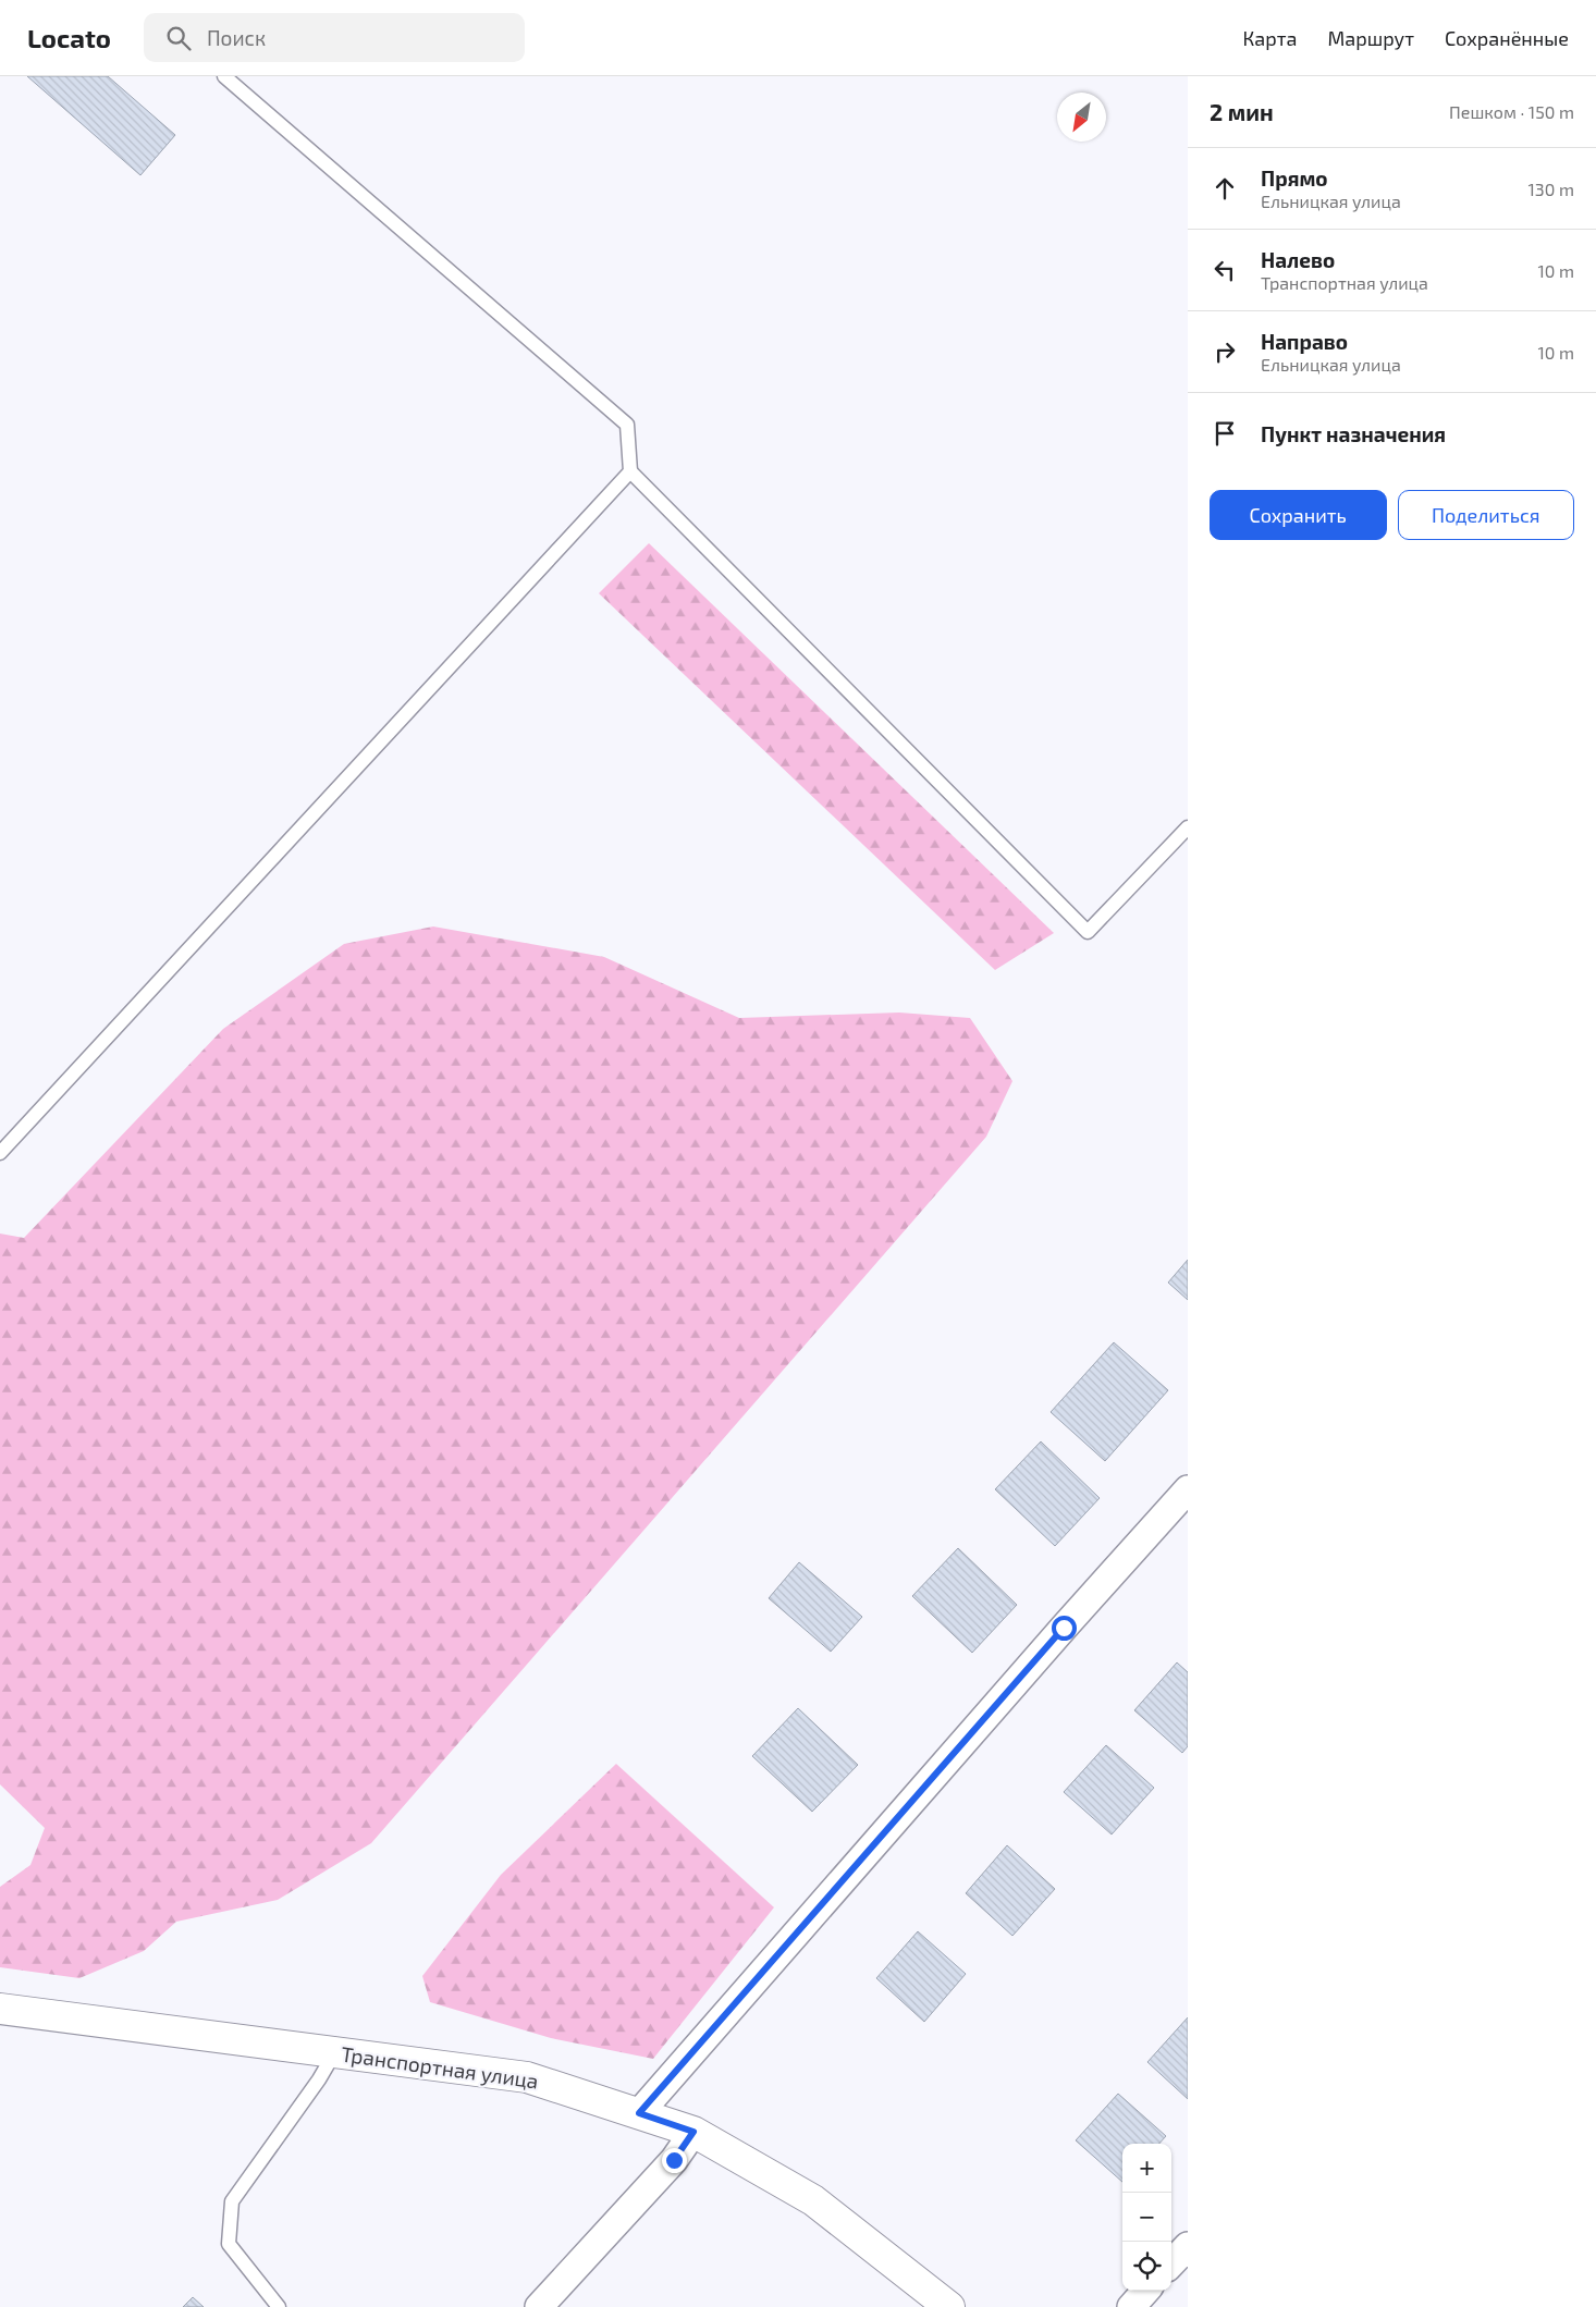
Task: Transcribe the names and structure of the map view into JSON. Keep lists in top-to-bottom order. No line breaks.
{"streets":{"street":["Транспортная улица"]},"north":"bottom left","page":{"header":"Locato","search":"Поиск","nav":["Карта","Маршрут","Сохранённые"],"heading":["2 мин","Пешком · 150 m"],"list":[["Прямо","Ельницкая улица","130 m"],["Налево","Транспортная улица","10 m"],["Направо","Ельницкая улица","10 m"],"Пункт назначения"],"buttons":["Сохранить","Поделиться"],"map_buttons":["+","−"]}}
